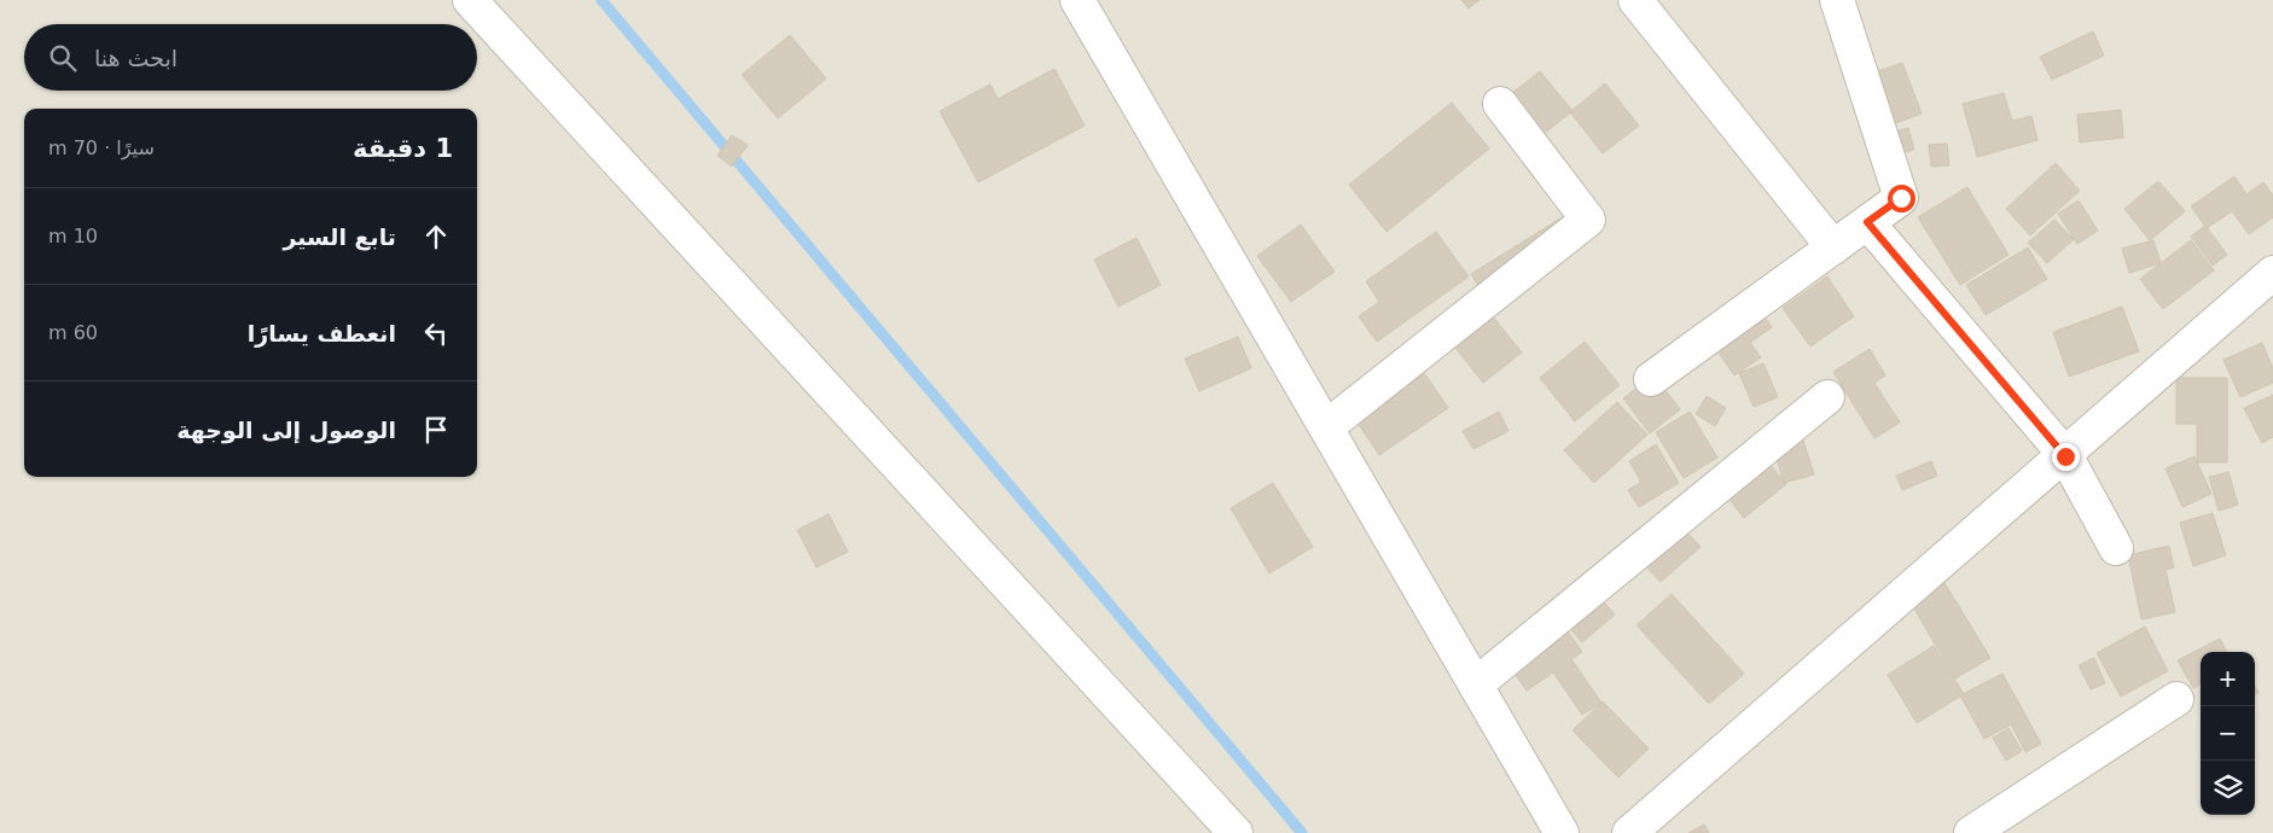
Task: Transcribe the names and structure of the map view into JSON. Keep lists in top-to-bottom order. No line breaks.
{"page":{"search":"ابحث هنا","heading":["1 دقيقة","سيرًا · 70 m"],"list":[["تابع السير","10 m"],["انعطف يسارًا","60 m"],"الوصول إلى الوجهة"],"map_buttons":["+","−"]}}
